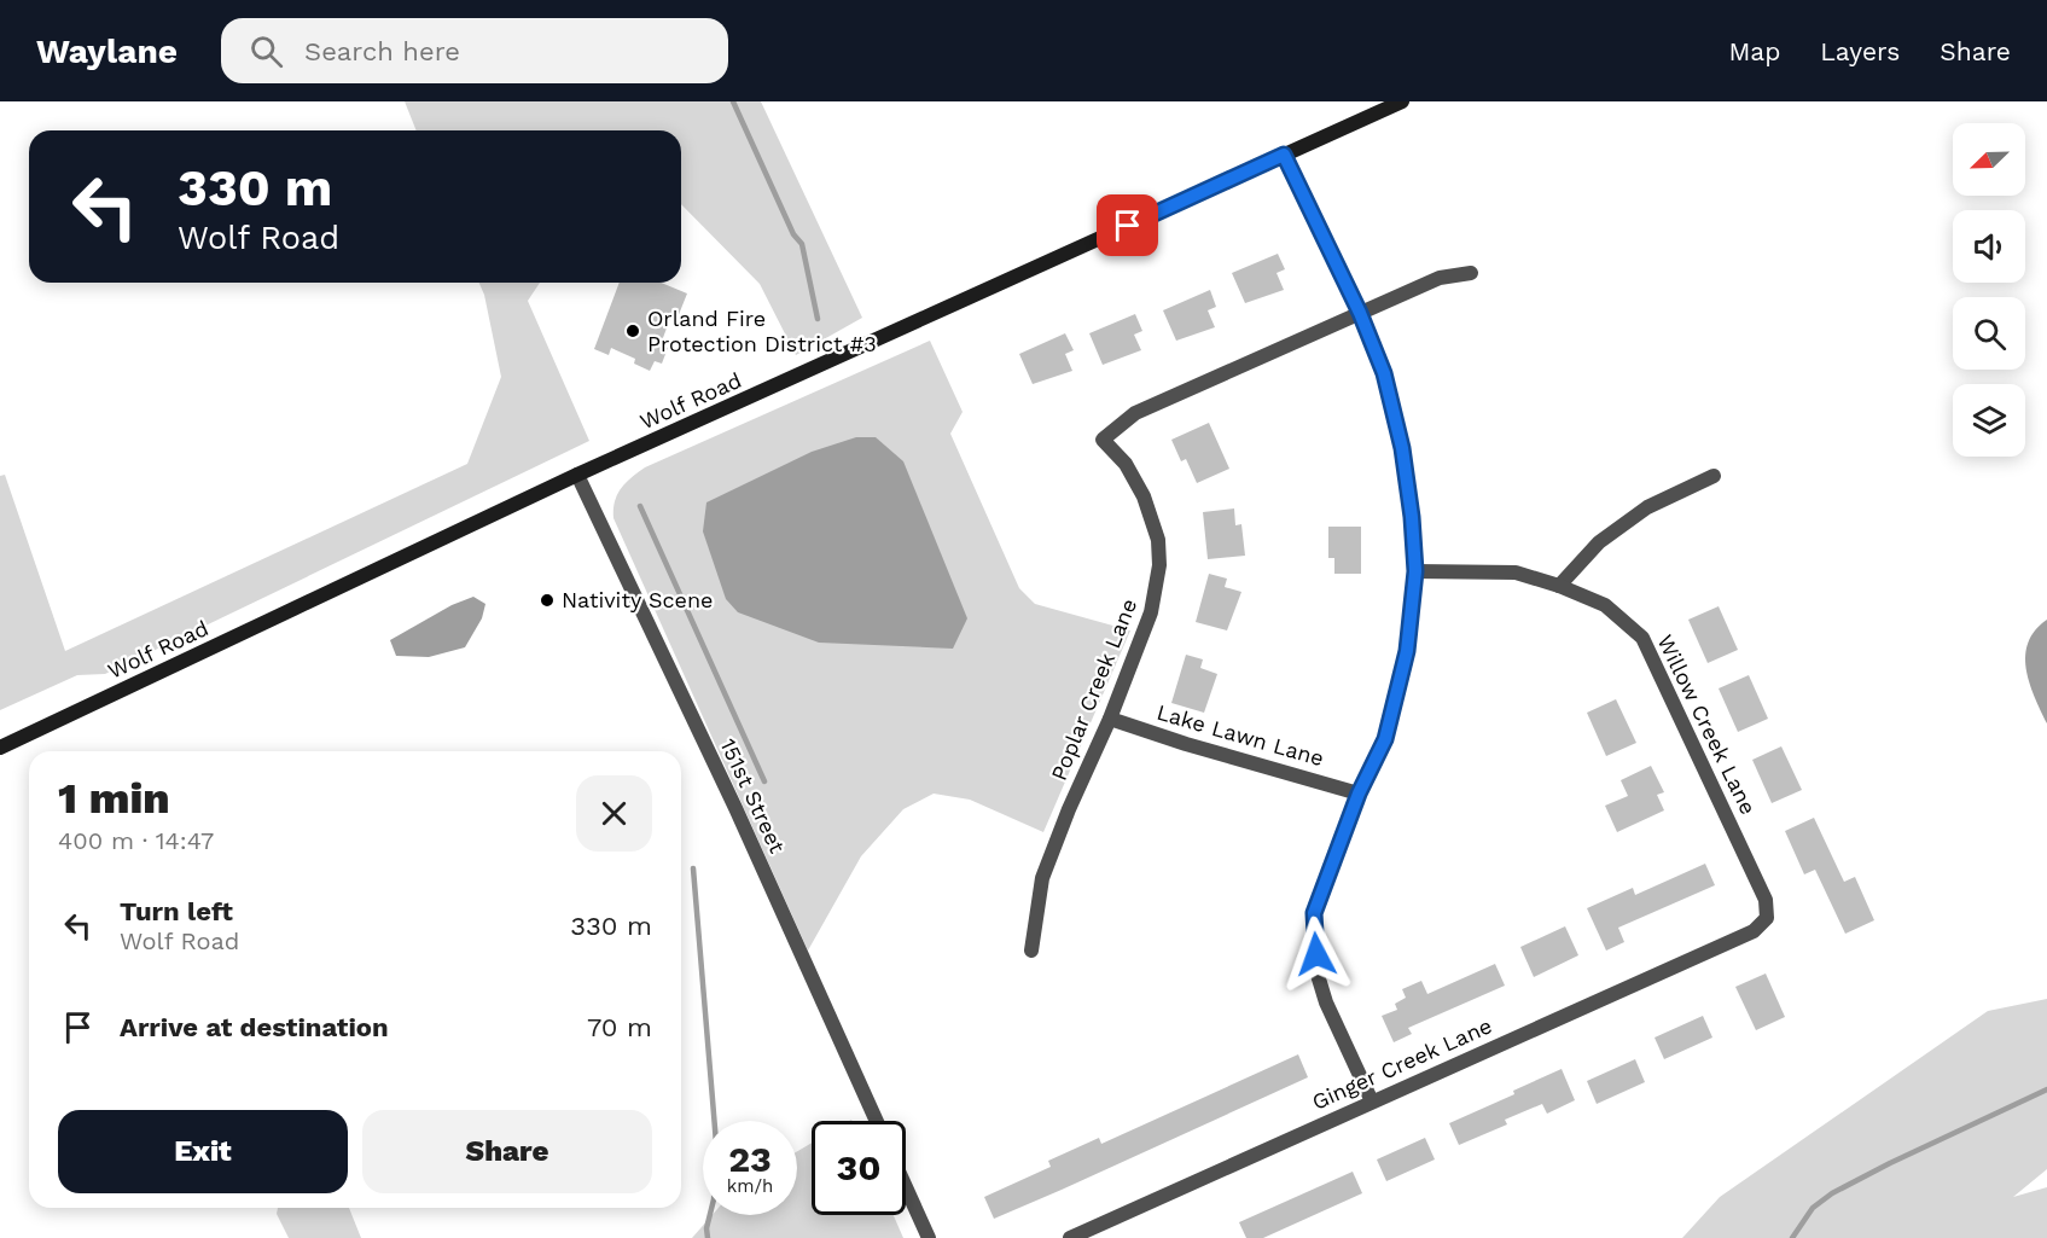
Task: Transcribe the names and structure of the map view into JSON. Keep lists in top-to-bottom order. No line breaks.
{"streets":{"main road":["Wolf Road"],"street":["Poplar Creek Lane","Willow Creek Lane","Lake Lawn Lane","151st Street","Ginger Creek Lane"]},"crossings":[["Wolf Road","151st Street"],["Poplar Creek Lane","Lake Lawn Lane"],["Willow Creek Lane","Ginger Creek Lane"]],"places":["Orland Fire Protection District #3","Nativity Scene"],"north":"bottom left","page":{"header":"Waylane","search":"Search here","nav":["Map","Layers","Share"],"turn":["330 m","Wolf Road"],"heading":["1 min","400 m · 14:47"],"list":[{"name":"Turn left","note":"Wolf Road","value":"330 m"},{"name":"Arrive at destination","value":"70 m"}],"buttons":["Exit","Share"],"speed":"23 km/h","limit":"30"}}
